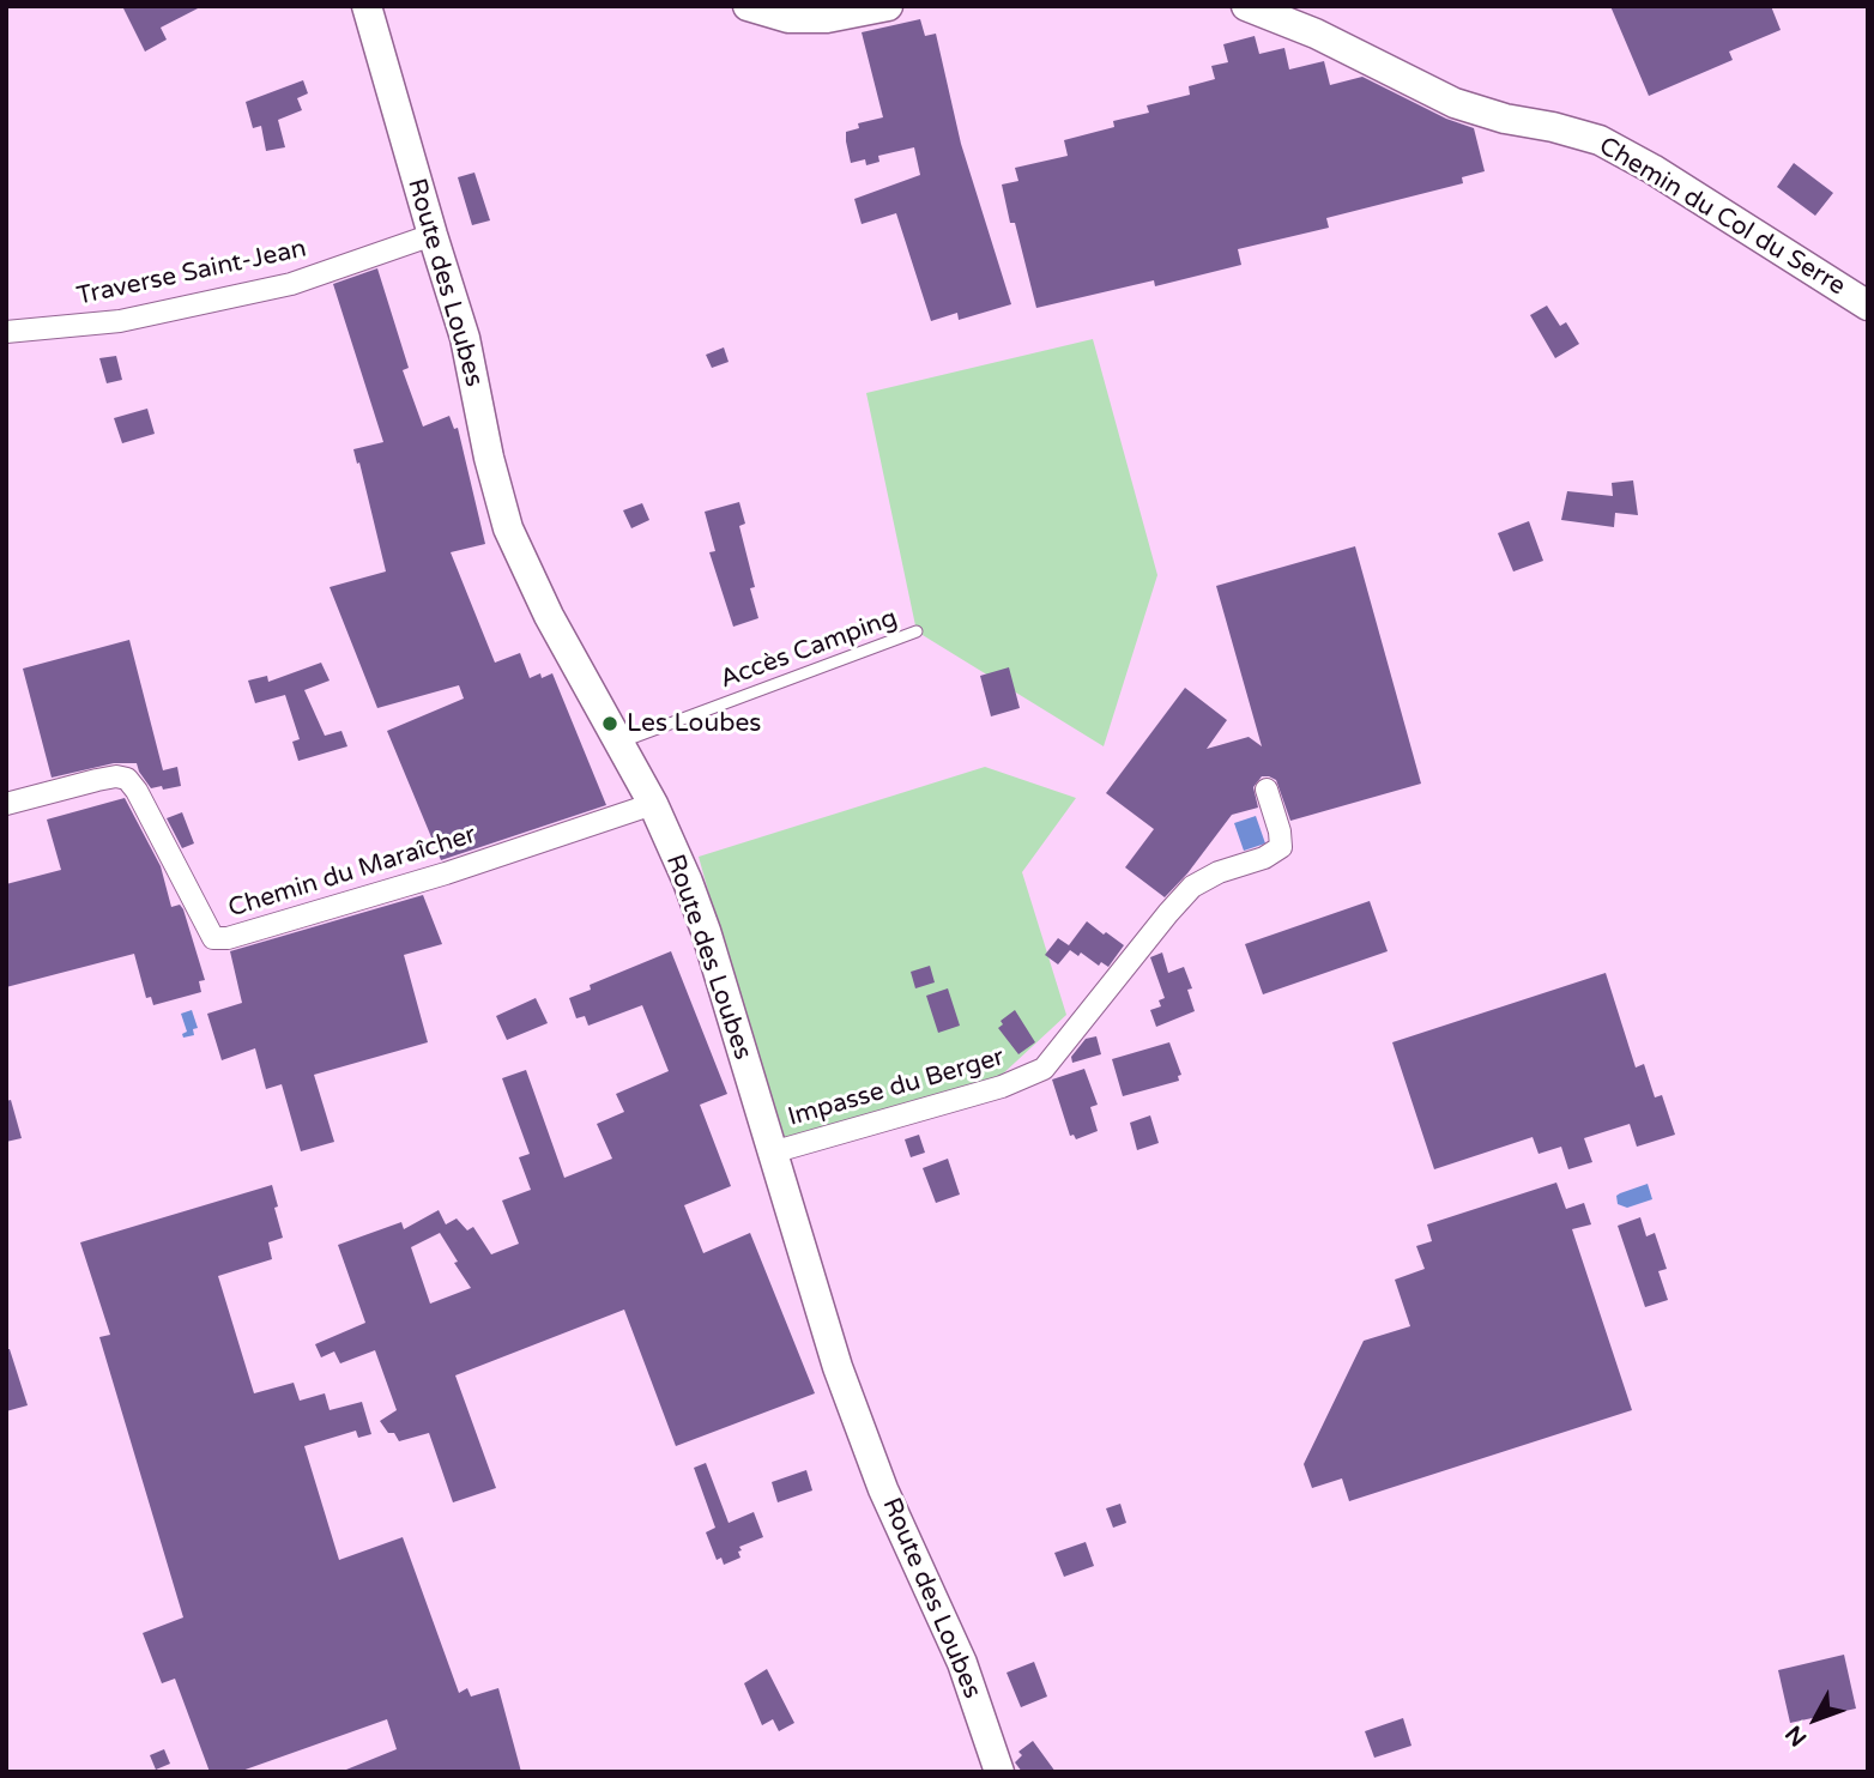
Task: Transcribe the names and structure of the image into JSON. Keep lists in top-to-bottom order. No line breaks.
{"streets":{"main road":["Chemin du Col du Serre","Route des Loubes"],"street":["Traverse Saint-Jean","Chemin du Maraîcher","Impasse du Berger"],"lane":["Accès Camping"]},"crossings":[["Traverse Saint-Jean","Route des Loubes"],["Route des Loubes","Accès Camping"],["Route des Loubes","Chemin du Maraîcher"],["Route des Loubes","Impasse du Berger"]],"places":["Les Loubes"],"north":"bottom left"}
